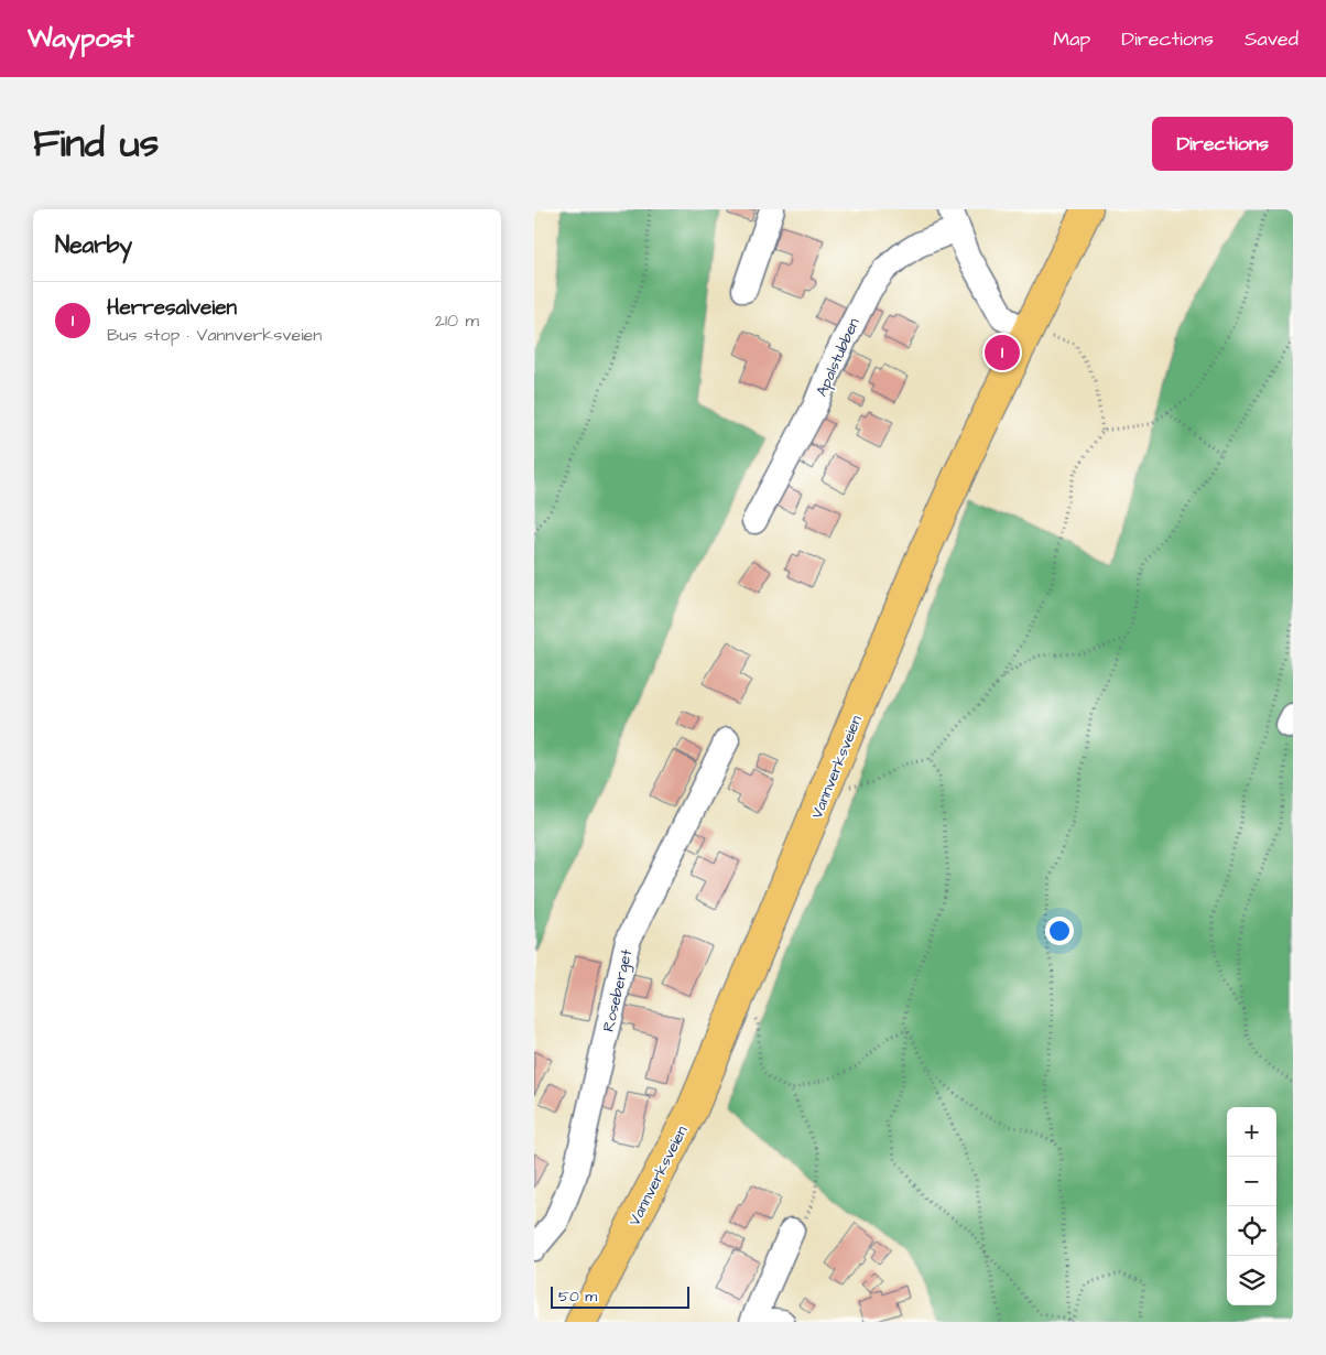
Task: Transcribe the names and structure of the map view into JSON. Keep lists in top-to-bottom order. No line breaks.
{"streets":{"main road":["Vannverksveien"],"street":["Apalstubben","Roseberget"]},"scale_bar":"50 m","page":{"header":"Waypost","nav":["Map","Directions","Saved"],"title":"Find us","buttons":"Directions","heading":"Nearby","list":[{"mark":"1","name":"Herresalveien","note":"Bus stop · Vannverksveien","value":"210 m"}],"pins":"1","map_buttons":["+","−"],"scale":"50 m"}}
